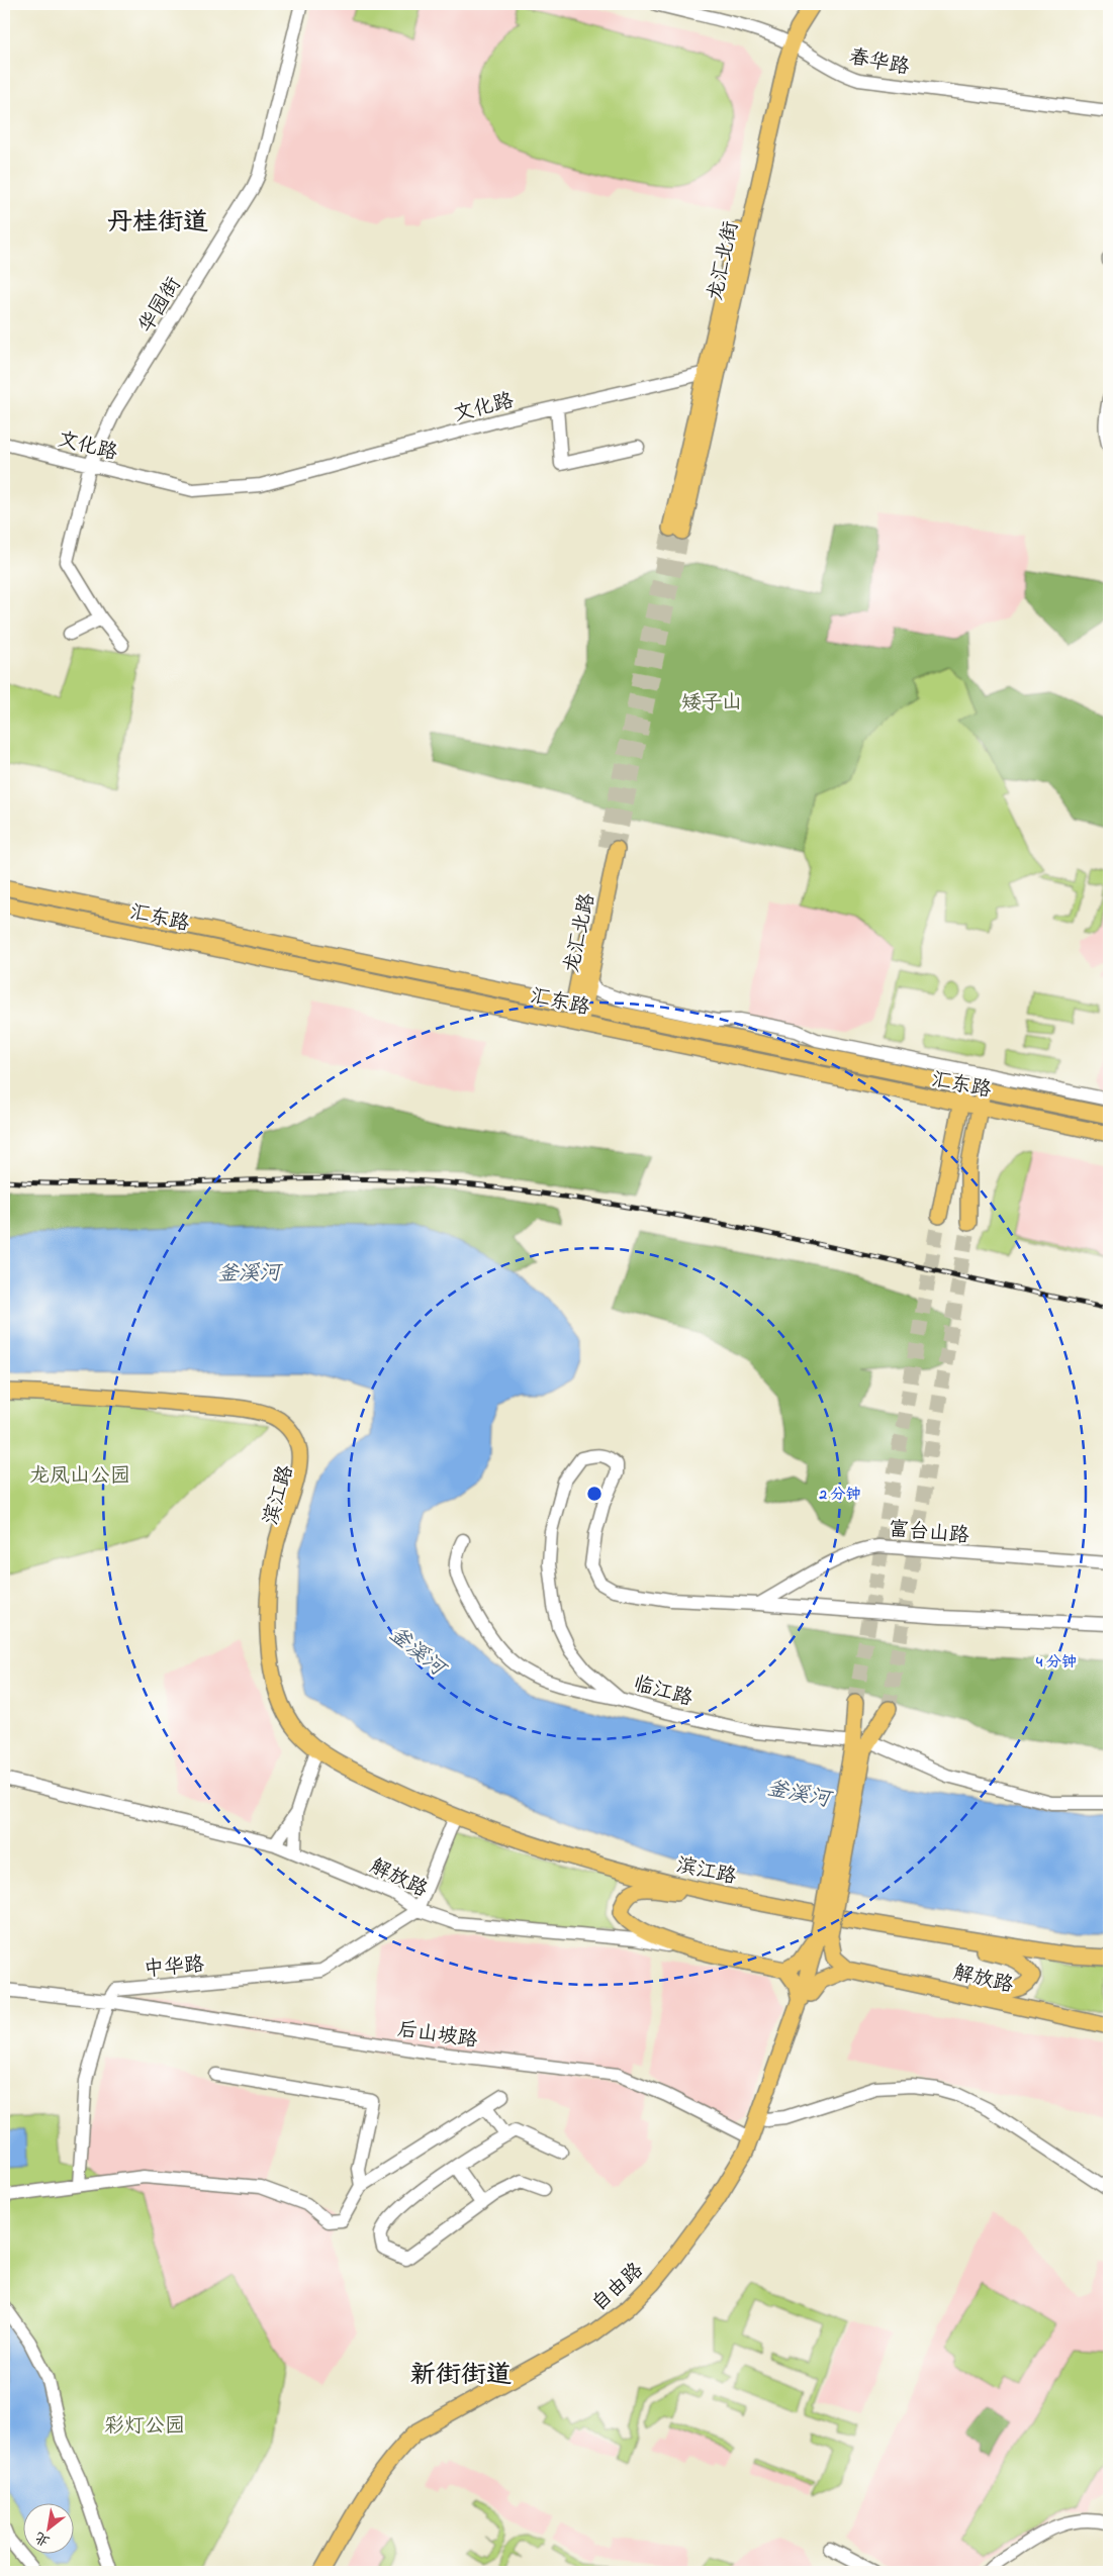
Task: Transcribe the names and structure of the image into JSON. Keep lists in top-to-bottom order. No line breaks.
{"streets":{"main road":["龙汇北街","汇东路","龙汇北路","滨江路","解放路","自由路"],"street":["春华路","华园街","文化路","富台山路","临江路","中华路","后山坡路"]},"crossings":[["春华路","龙汇北街"],["龙汇北街","文化路"],["华园街","文化路"],["汇东路","龙汇北路"],["富台山路","临江路"],["解放路","中华路"],["中华路","后山坡路"],["后山坡路","自由路"]],"districts":["丹桂街道","新街街道"],"water":["釜溪河"],"parks":["矮子山","龙凤山公园","彩灯公园"],"north":"bottom left","rings":["2 分钟","4 分钟"]}
